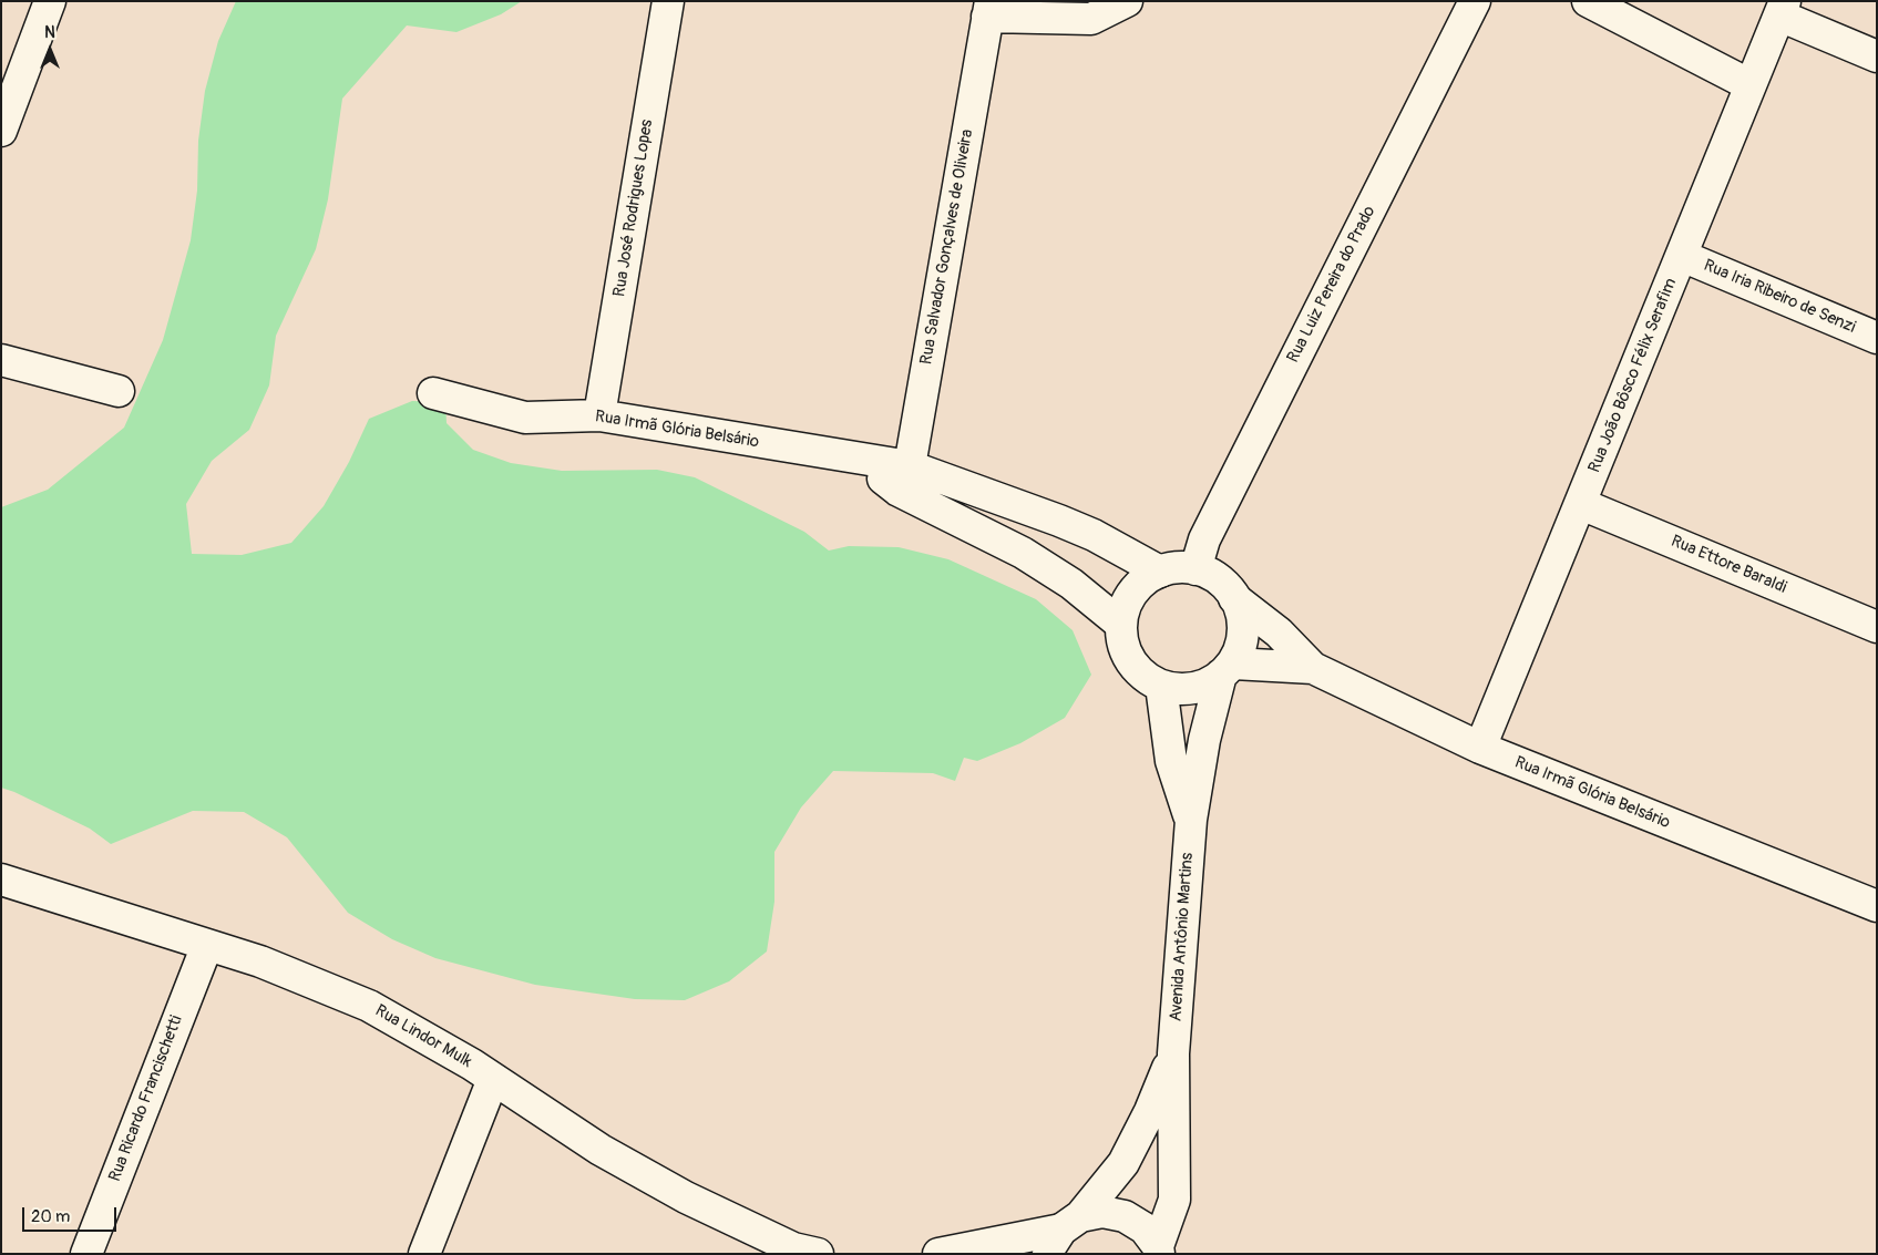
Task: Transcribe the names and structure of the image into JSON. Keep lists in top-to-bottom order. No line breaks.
{"streets":{"street":["Rua José Rodrigues Lopes","Rua Salvador Gonçalves de Oliveira","Rua Luiz Pereira do Prado","Rua Iria Ribeiro de Senzi","Rua João Bôsco Félix Serafim","Rua Irmã Glória Belsário","Rua Ettore Baraldi","Avenida Antônio Martins","Rua Lindor Mulk","Rua Ricardo Francischetti"]},"crossings":[["Rua José Rodrigues Lopes","Rua Irmã Glória Belsário"],["Rua Salvador Gonçalves de Oliveira","Rua Irmã Glória Belsário"],["Rua Luiz Pereira do Prado","Rua Irmã Glória Belsário"],["Rua Luiz Pereira do Prado","Avenida Antônio Martins"],["Rua Iria Ribeiro de Senzi","Rua João Bôsco Félix Serafim"],["Rua João Bôsco Félix Serafim","Rua Irmã Glória Belsário"],["Rua João Bôsco Félix Serafim","Rua Ettore Baraldi"],["Rua Irmã Glória Belsário","Avenida Antônio Martins"],["Rua Lindor Mulk","Rua Ricardo Francischetti"]],"scale_bar":"20 m","north":"top"}
